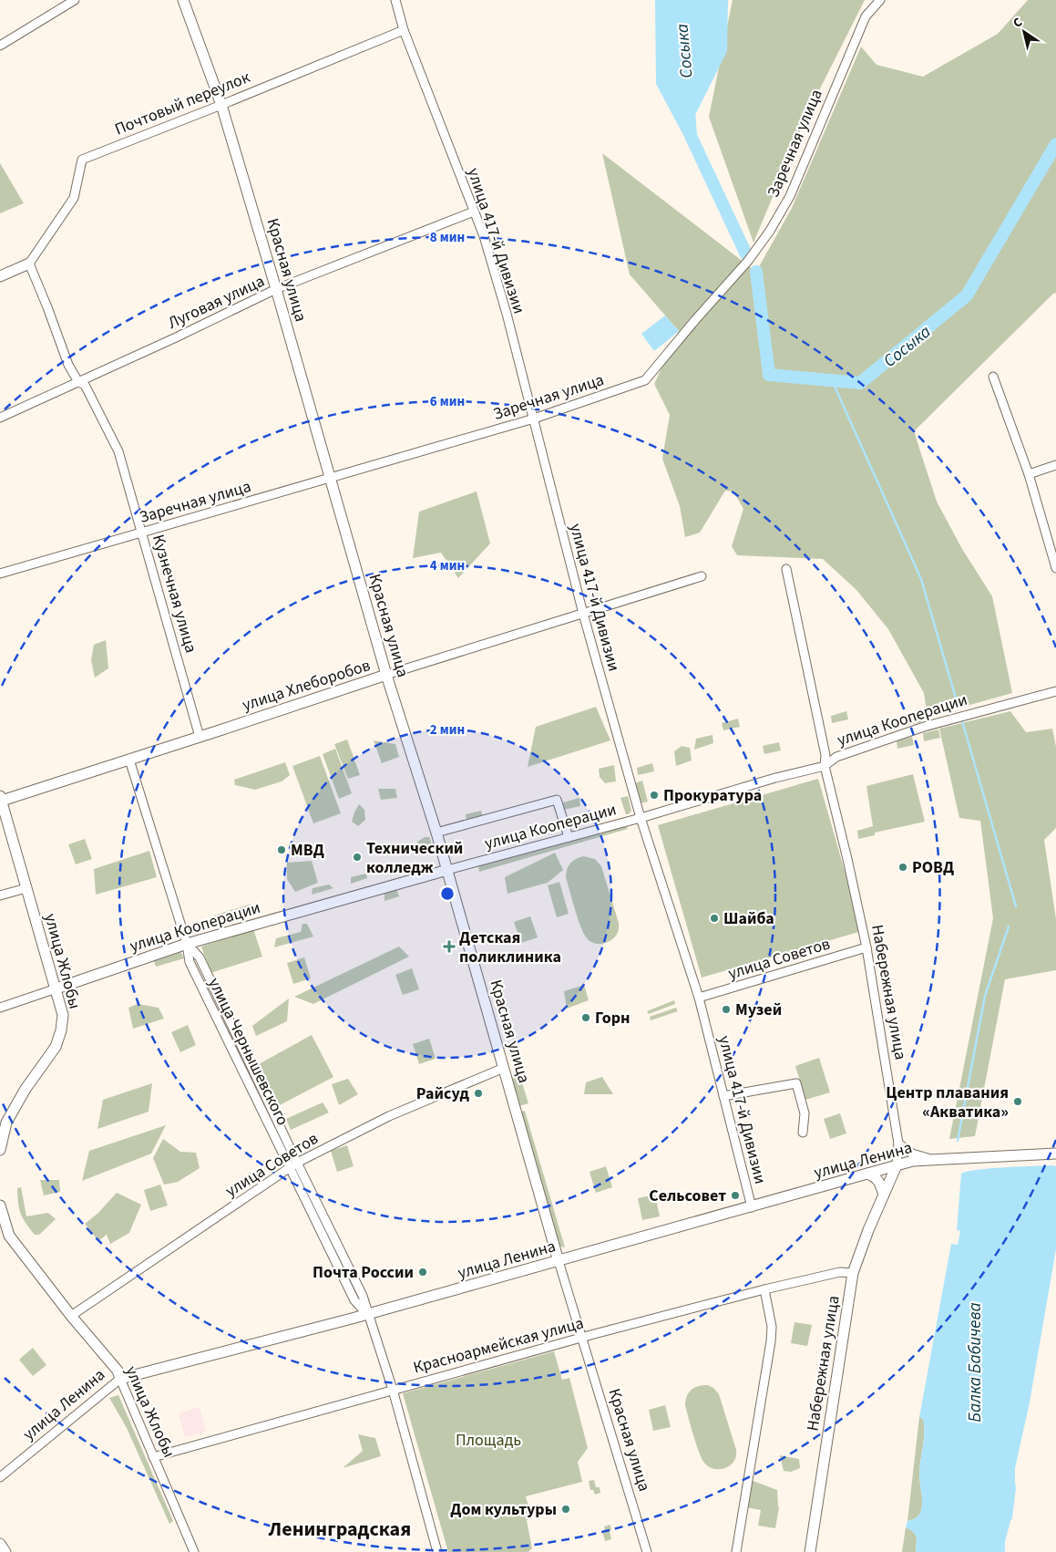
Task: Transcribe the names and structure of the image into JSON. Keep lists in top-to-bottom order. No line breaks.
{"streets":{"street":["Почтовый переулок","Заречная улица","улица 417-й Дивизии","Красная улица","Луговая улица","Кузнечная улица","улица Хлеборобов","улица Кооперации","улица Советов","улица Жлобы","Набережная улица","улица Чернышевского","улица Ленина","Красноармейская улица"]},"crossings":[["Почтовый переулок","улица 417-й Дивизии"],["Почтовый переулок","Красная улица"],["Почтовый переулок","Кузнечная улица"],["Заречная улица","улица 417-й Дивизии"],["Заречная улица","Красная улица"],["Заречная улица","Кузнечная улица"],["улица 417-й Дивизии","Луговая улица"],["улица 417-й Дивизии","улица Хлеборобов"],["улица 417-й Дивизии","улица Кооперации"],["улица 417-й Дивизии","улица Советов"],["улица 417-й Дивизии","улица Ленина"],["Красная улица","Луговая улица"],["Красная улица","улица Хлеборобов"],["Красная улица","улица Кооперации"],["Красная улица","улица Советов"],["Красная улица","улица Ленина"],["Красная улица","Красноармейская улица"],["Луговая улица","Кузнечная улица"],["Кузнечная улица","улица Хлеборобов"],["улица Хлеборобов","улица Жлобы"],["улица Хлеборобов","улица Чернышевского"],["улица Кооперации","улица Жлобы"],["улица Кооперации","Набережная улица"],["улица Кооперации","улица Чернышевского"],["улица Советов","улица Жлобы"],["улица Советов","Набережная улица"],["улица Советов","улица Чернышевского"],["улица Жлобы","улица Ленина"],["улица Жлобы","Красноармейская улица"],["Набережная улица","улица Ленина"],["Набережная улица","Красноармейская улица"],["улица Чернышевского","улица Ленина"],["улица Чернышевского","Красноармейская улица"]],"districts":["Ленинградская"],"water":["Сосыка","Балка Бабичева"],"parks":["Площадь"],"places":{"other":["Прокуратура","МВД","Технический колледж","РОВД","Шайба","Музей","Горн","Райсуд","Центр плавания «Акватика»","Сельсовет","Почта России","Дом культуры"],"health":["Детская поликлиника"]},"north":"top left","rings":["8 мин","6 мин","4 мин","2 мин"]}
